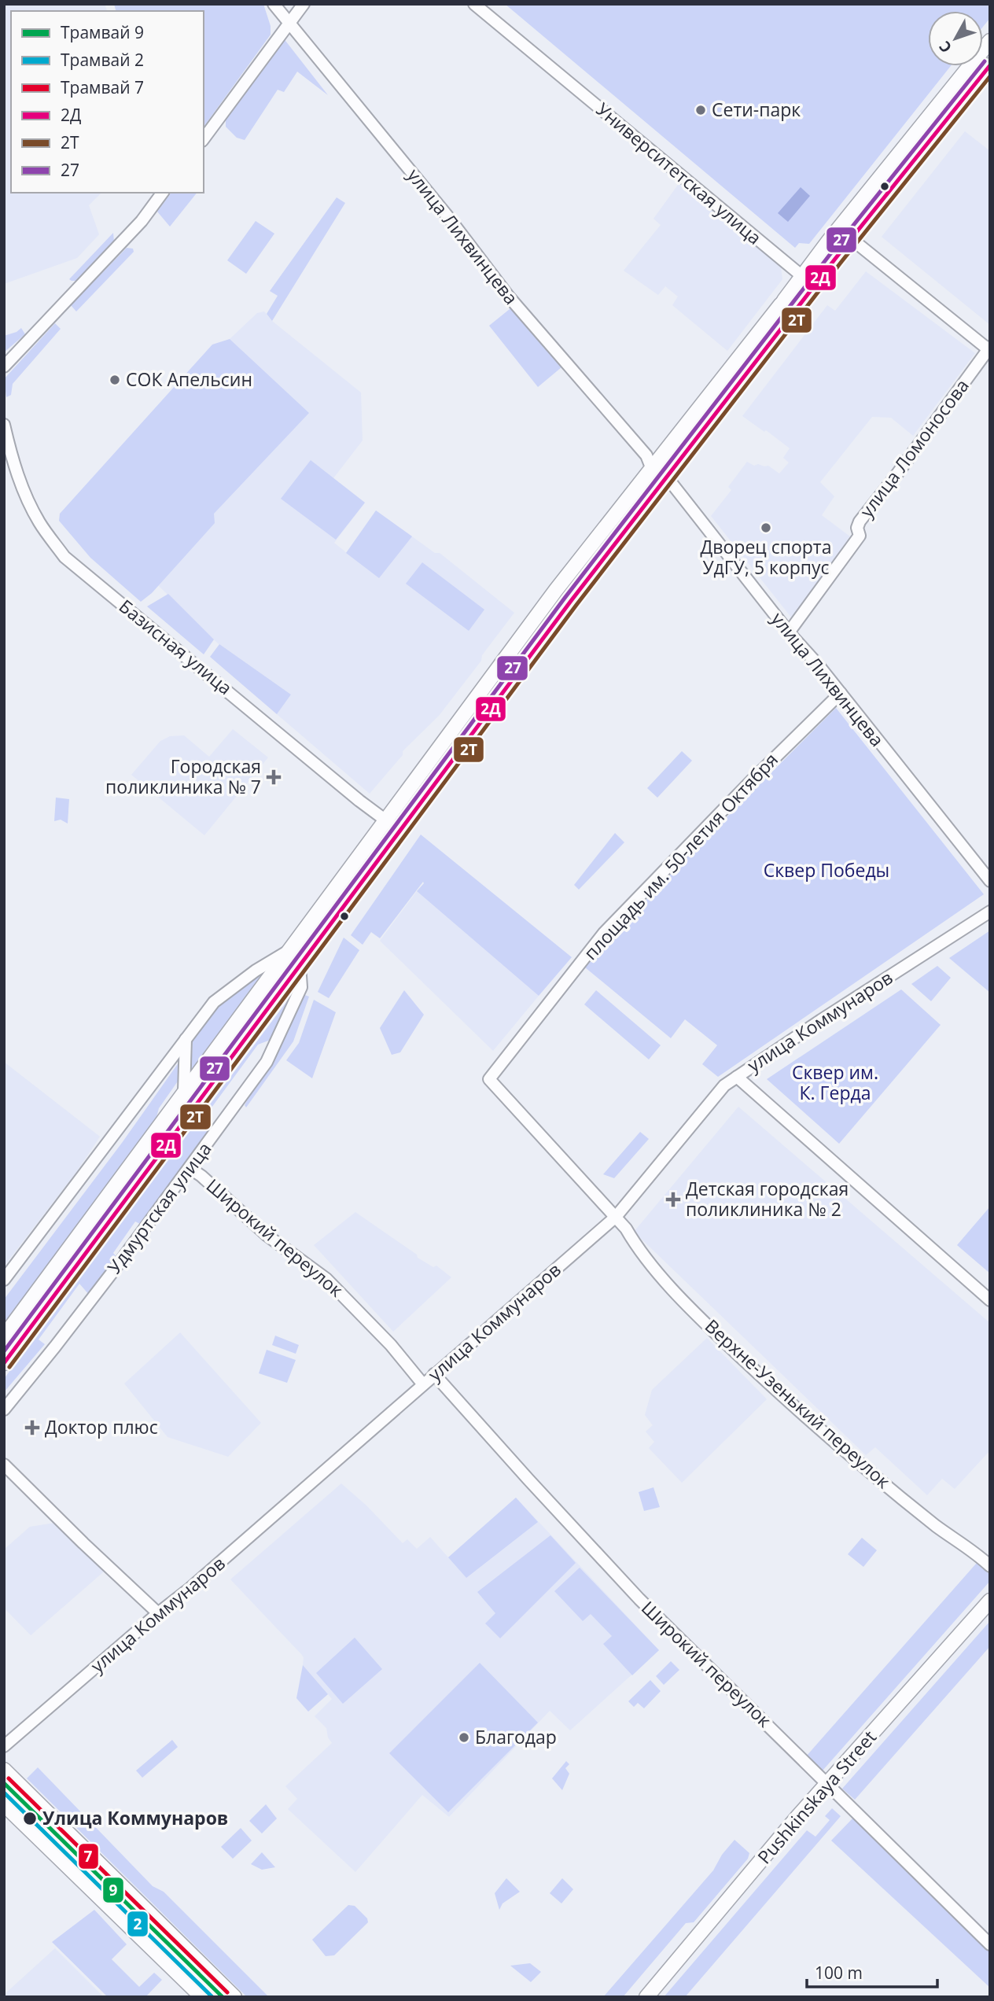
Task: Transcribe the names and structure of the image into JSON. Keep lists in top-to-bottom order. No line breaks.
{"streets":{"main road":["Удмуртская улица","Pushkinskaya Street"],"street":["Университетская улица","улица Лихвинцева","улица Ломоносова","Базисная улица","площадь им. 50-летия Октября","улица Коммунаров","Широкий переулок","Верхне-Узенький переулок"]},"crossings":[["улица Лихвинцева","улица Ломоносова"],["улица Лихвинцева","площадь им. 50-летия Октября"],["улица Лихвинцева","Удмуртская улица"],["Базисная улица","Удмуртская улица"],["площадь им. 50-летия Октября","Верхне-Узенький переулок"],["улица Коммунаров","Широкий переулок"],["улица Коммунаров","Верхне-Узенький переулок"],["Удмуртская улица","Широкий переулок"],["Широкий переулок","Pushkinskaya Street"]],"parks":["Сквер Победы","Сквер им. К. Герда"],"places":{"other":["Сети-парк","СОК Апельсин","Дворец спорта УдГУ, 5 корпус","Благодар","Улица Коммунаров"],"health":["Городская поликлиника № 7","Детская городская поликлиника № 2","Доктор плюс"]},"lines":["transit line 27","transit line 2Д","transit line 2Т","tram line 7","tram line 9","tram line 2"],"legend":["Трамвай 9","Трамвай 2","Трамвай 7","2Д","2Т","27"],"scale_bar":"100 m","north":"bottom left"}
